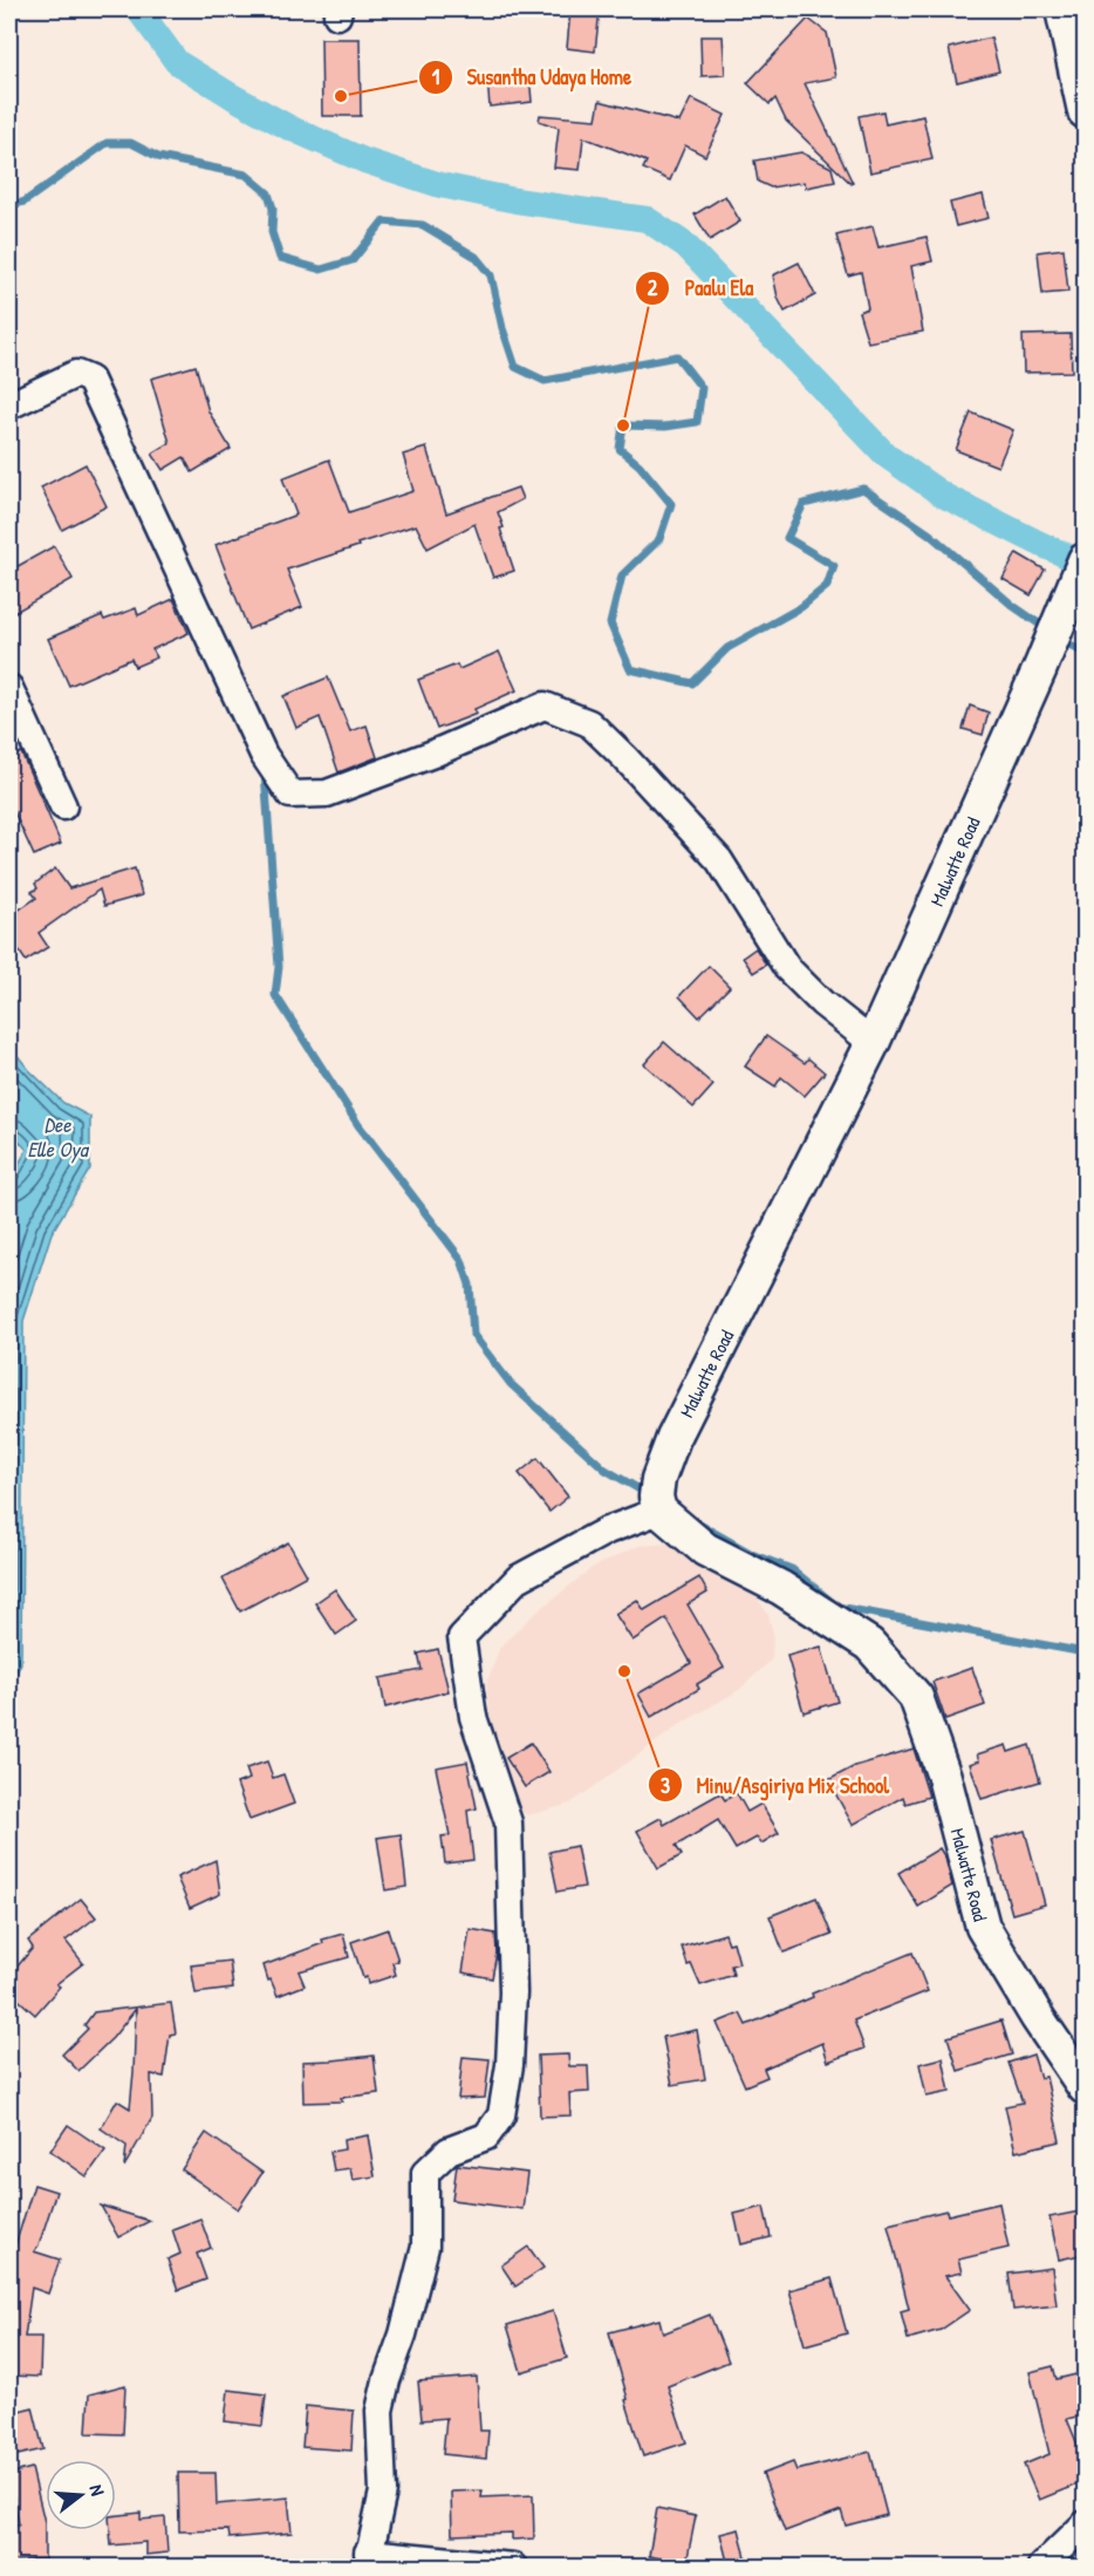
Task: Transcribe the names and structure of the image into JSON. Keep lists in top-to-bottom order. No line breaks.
{"streets":{"street":["Malwatte Road"]},"water":["Dee Elle Oya"],"places":["Susantha Udaya Home","Paalu Ela","Minu/Asgiriya Mix School"],"north":"right"}
